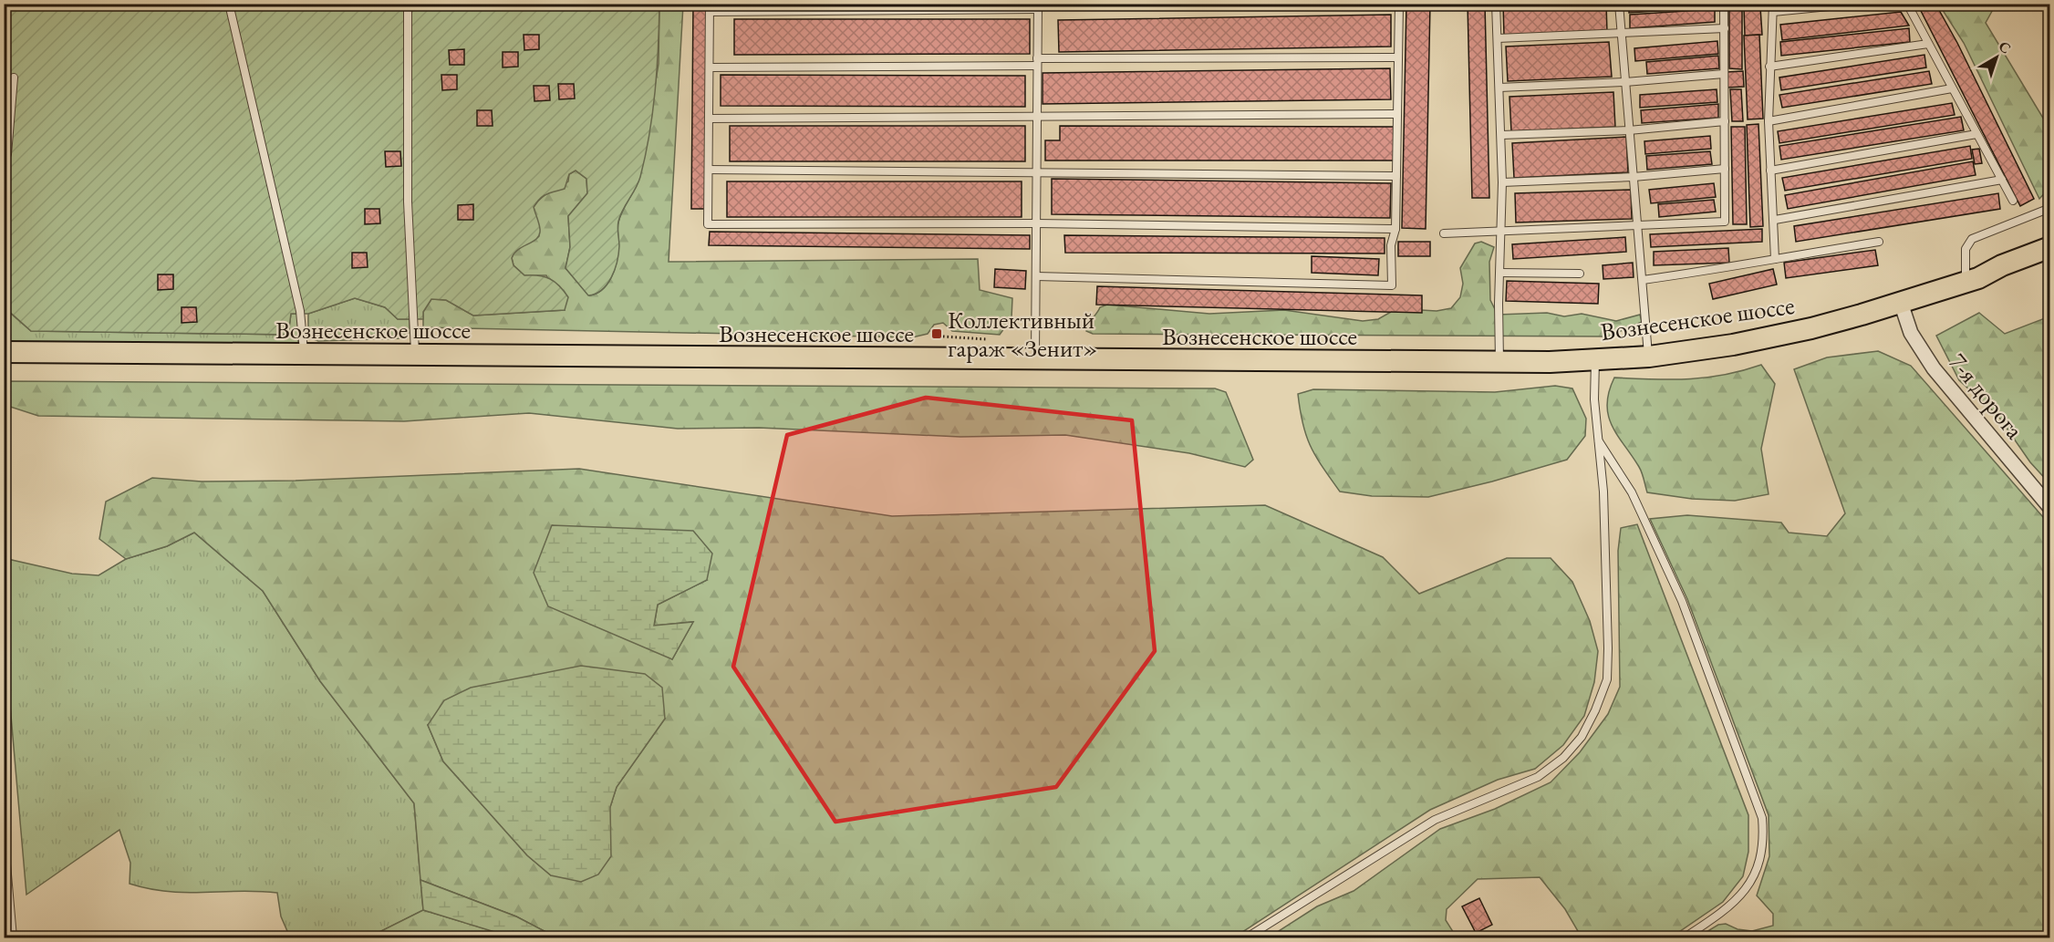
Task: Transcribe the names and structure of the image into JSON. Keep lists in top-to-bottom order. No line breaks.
{"streets":{"main road":["Вознесенское шоссе"],"street":["7-я дорога"]},"crossings":[["Вознесенское шоссе","7-я дорога"]],"places":{"transit":["Коллективный гараж «Зенит»"]},"north":"top right"}
